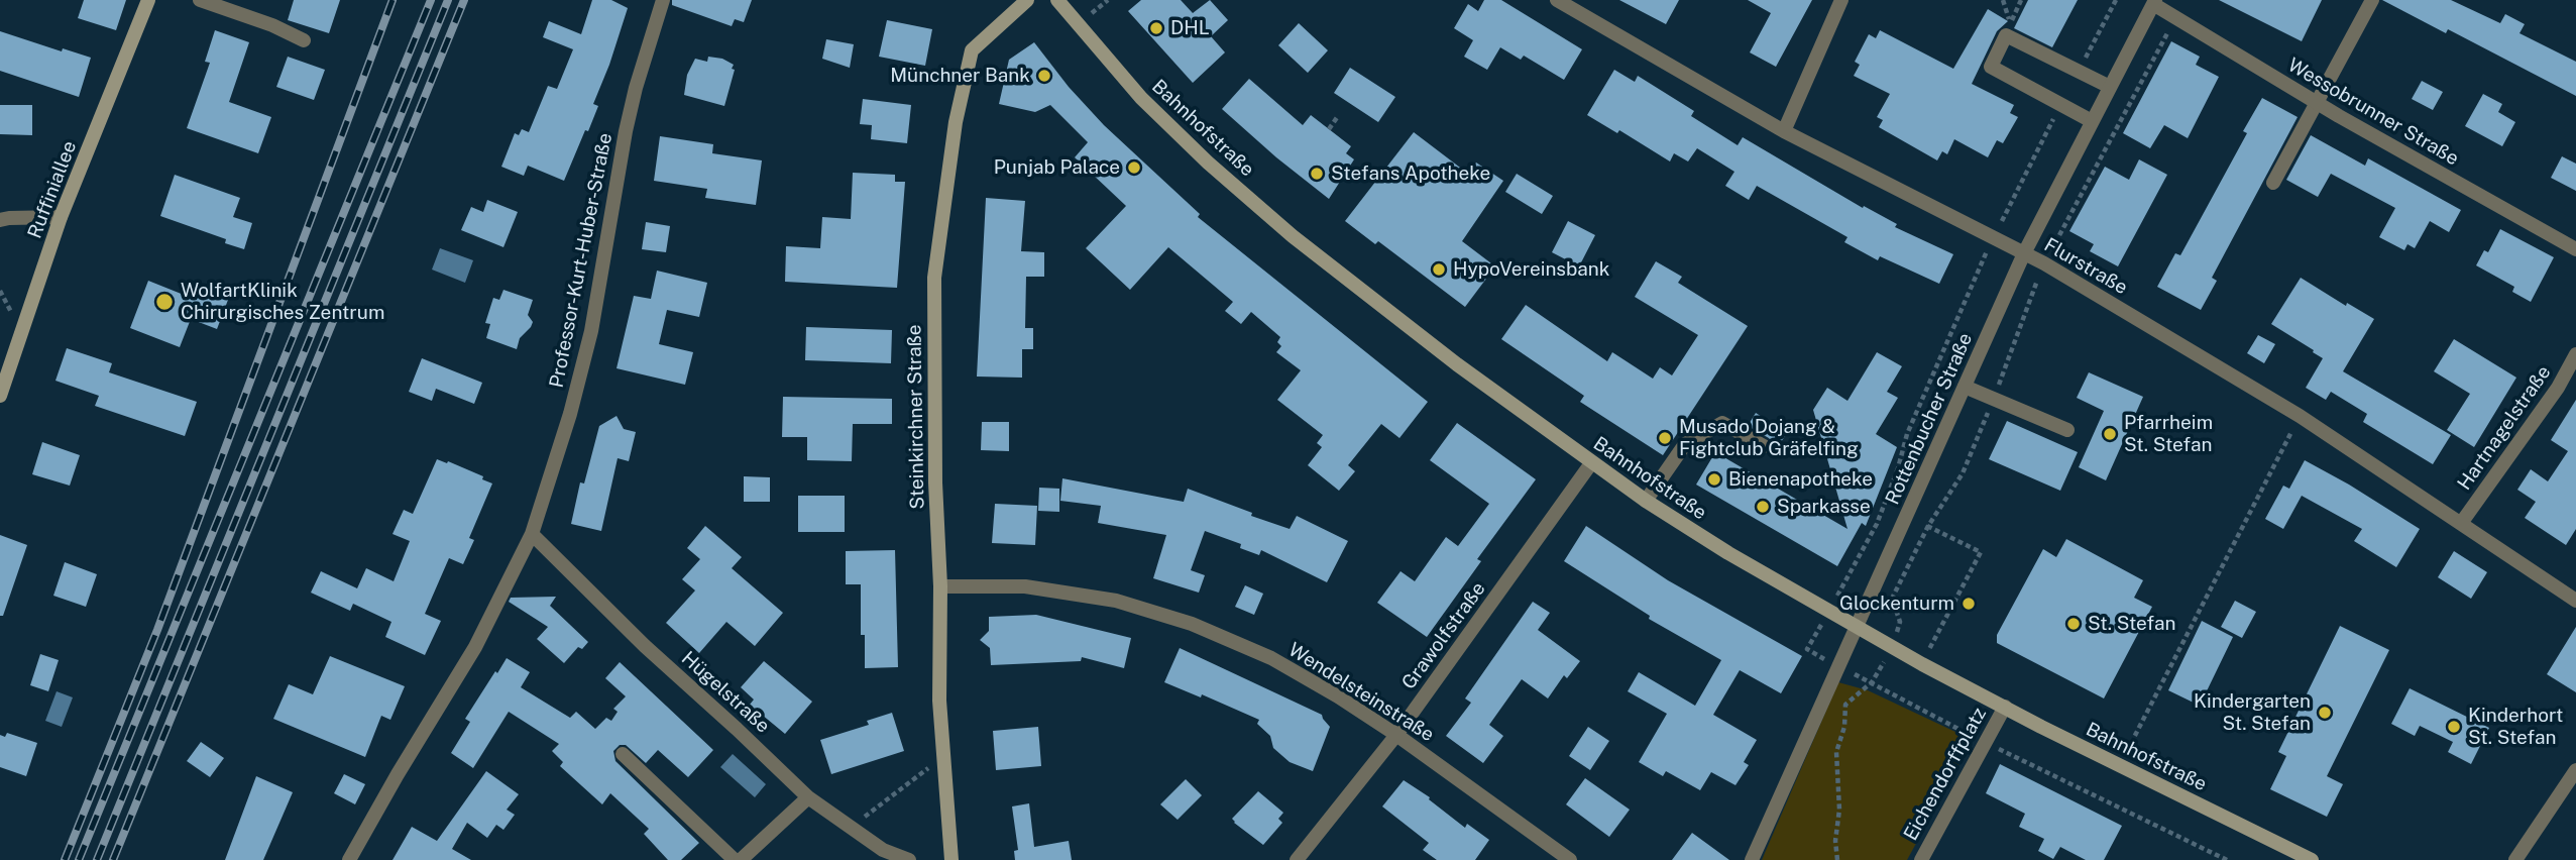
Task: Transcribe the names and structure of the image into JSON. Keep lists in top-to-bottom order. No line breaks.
{"streets":{"street":["Wessobrunner Straße","Bahnhofstraße","Ruffiniallee","Professor-Kurt-Huber-Straße","Flurstraße","Steinkirchner Straße","Rottenbucher Straße","Hartnagelstraße","Grawolfstraße","Hügelstraße","Wendelsteinstraße","Eichendorffplatz"]},"crossings":[["Wessobrunner Straße","Rottenbucher Straße"],["Bahnhofstraße","Rottenbucher Straße"],["Bahnhofstraße","Grawolfstraße"],["Bahnhofstraße","Eichendorffplatz"],["Professor-Kurt-Huber-Straße","Hügelstraße"],["Flurstraße","Rottenbucher Straße"],["Flurstraße","Hartnagelstraße"],["Steinkirchner Straße","Wendelsteinstraße"],["Grawolfstraße","Wendelsteinstraße"]],"places":["DHL","Münchner Bank","Punjab Palace","Stefans Apotheke","HypoVereinsbank","WolfartKlinik Chirurgisches Zentrum","Pfarrheim St. Stefan","Musado Dojang & Fightclub Gräfelfing","Bienenapotheke","Sparkasse","Glockenturm","St. Stefan","Kindergarten St. Stefan","Kinderhort St. Stefan"]}
